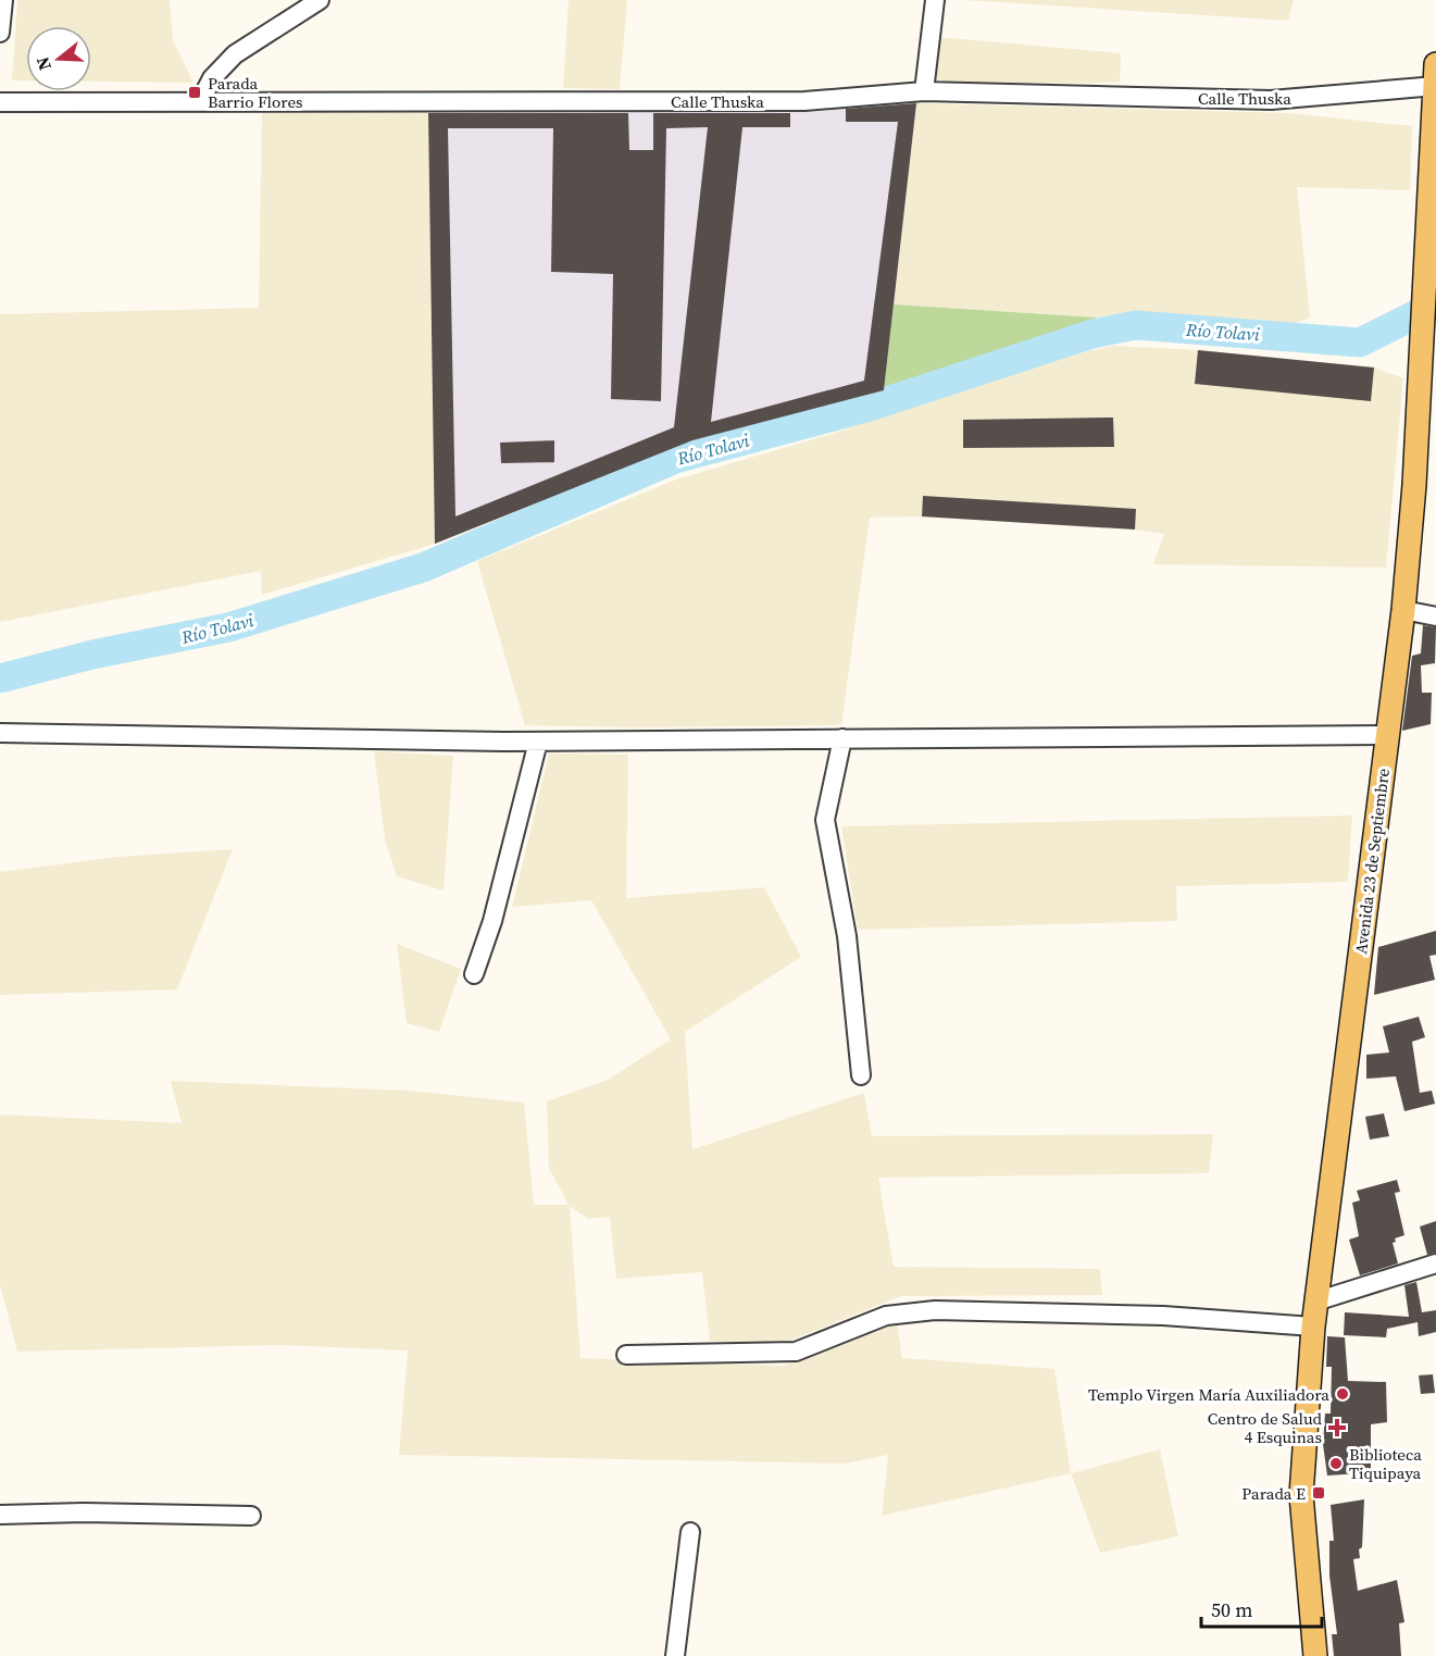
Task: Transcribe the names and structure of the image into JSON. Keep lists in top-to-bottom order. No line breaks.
{"streets":{"main road":["Avenida 23 de Septiembre"],"street":["Calle Thuska"]},"crossings":[["Calle Thuska","Avenida 23 de Septiembre"]],"water":["Río Tolavi"],"places":{"transit":["Parada Barrio Flores","Parada E"],"other":["Templo Virgen María Auxiliadora","Biblioteca Tiquipaya"],"health":["Centro de Salud 4 Esquinas"]},"scale_bar":"50 m","north":"left"}
